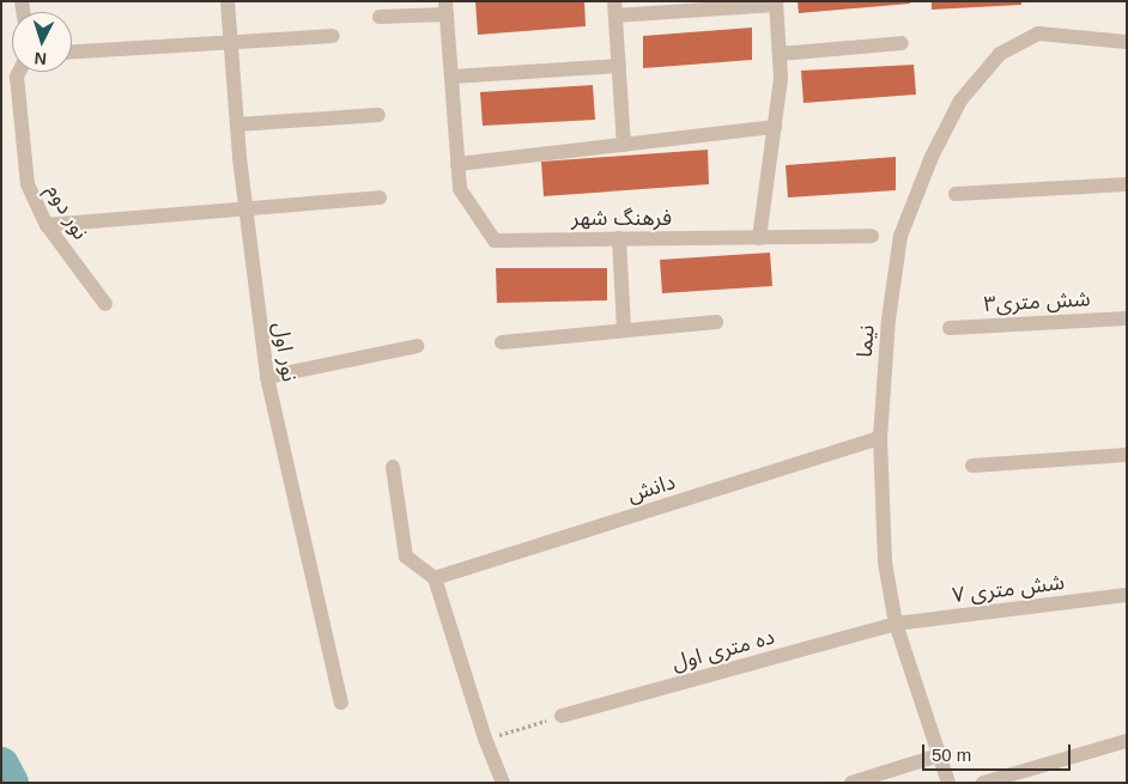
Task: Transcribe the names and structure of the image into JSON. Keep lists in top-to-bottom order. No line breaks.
{"streets":{"street":["نور دوم","فرهنگ شهر","شش متری۳","نیما","نور اول","دانش","۷ شش متری","ده متری اول"]},"crossings":[["نیما","دانش"],["نیما","۷ شش متری"],["نیما","ده متری اول"],["۷ شش متری","ده متری اول"]],"scale_bar":"50 m","north":"bottom"}
